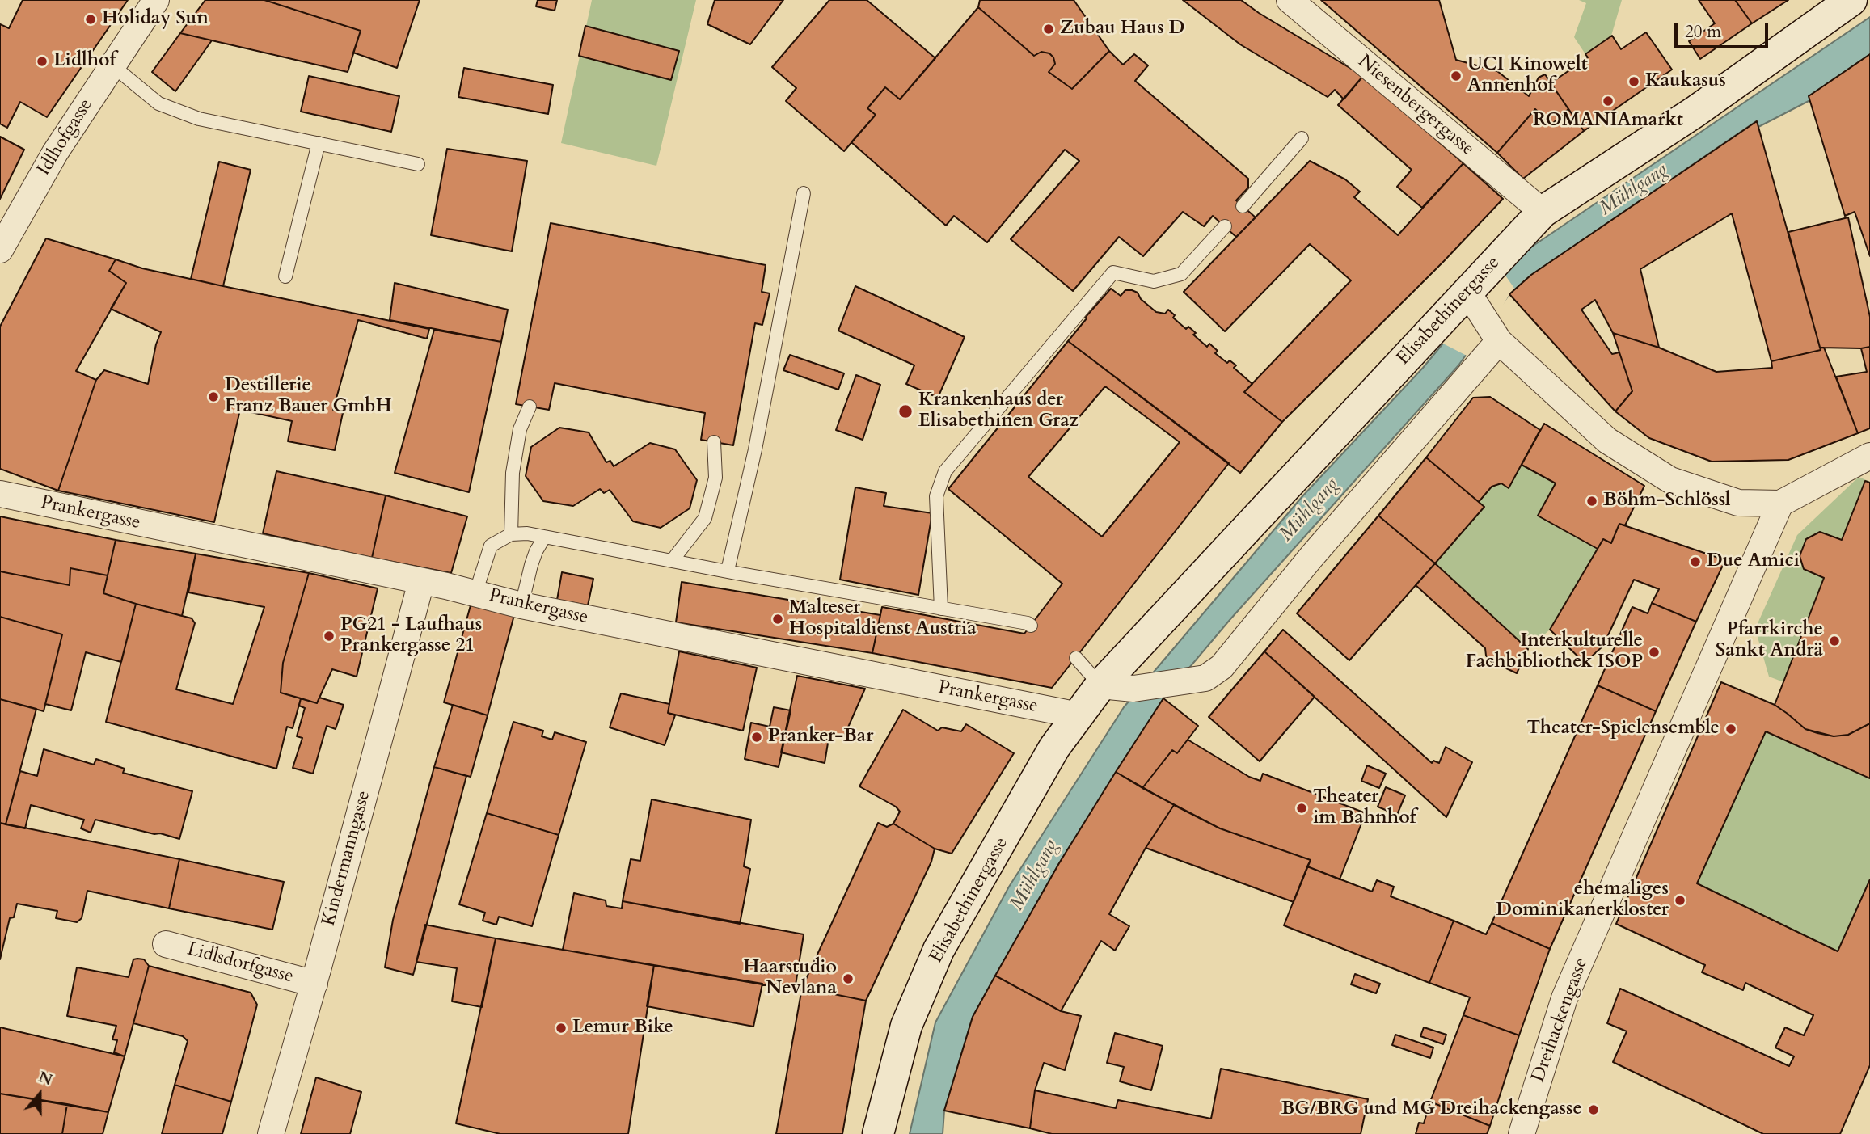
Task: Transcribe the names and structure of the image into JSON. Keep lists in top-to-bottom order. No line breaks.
{"streets":{"main road":["Elisabethinergasse"],"street":["Niesenbergergasse","Idlhofgasse","Prankergasse","Kindermanngasse","Lidlsdorfgasse","Dreihackengasse"]},"crossings":[["Niesenbergergasse","Elisabethinergasse"],["Elisabethinergasse","Prankergasse"],["Prankergasse","Kindermanngasse"],["Kindermanngasse","Lidlsdorfgasse"]],"water":["Mühlgang"],"places":["Holiday Sun","Zubau Haus D","Lidlhof","UCI Kinowelt Annenhof","Kaukasus","ROMANIAmarkt","Destillerie Franz Bauer GmbH","Krankenhaus der Elisabethinen Graz","Böhm-Schlössl","Due Amici","Malteser Hospitaldienst Austria","PG21 - Laufhaus Prankergasse 21","Pfarrkirche Sankt Andrä","Interkulturelle Fachbibliothek ISOP","Theater-Spielensemble","Pranker-Bar","Theater im Bahnhof","ehemaliges Dominikanerkloster","Haarstudio Nevlana","Lemur Bike","BG/BRG und MG Dreihackengasse"],"scale_bar":"20 m","north":"top"}
